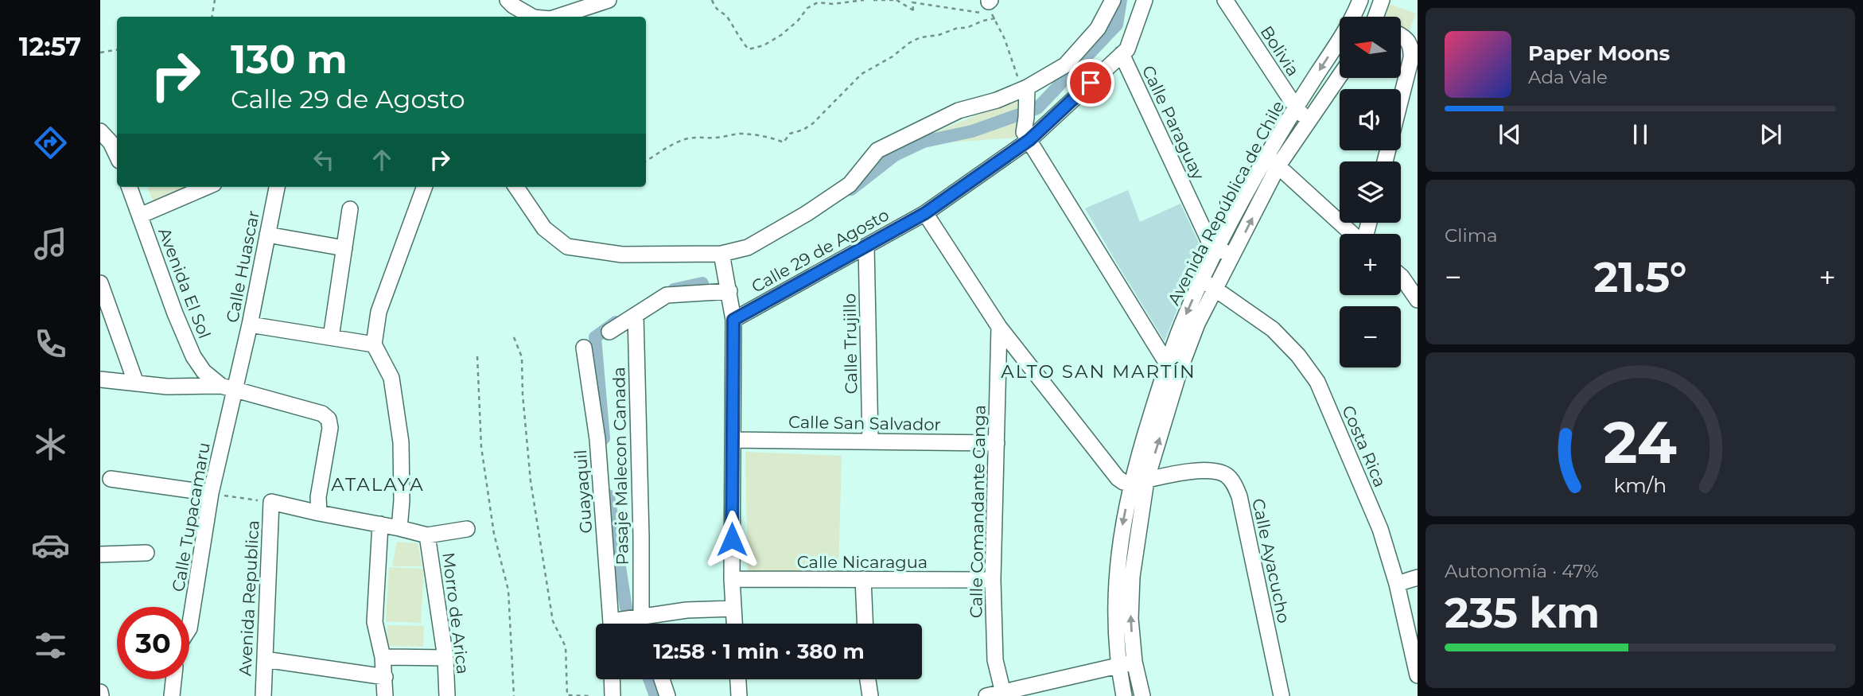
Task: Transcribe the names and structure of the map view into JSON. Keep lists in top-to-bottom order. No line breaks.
{"streets":{"street":["Bolivia","Calle Paraguay","Avenida República de Chile","Calle 29 de Agosto","Calle Huascar","Avenida El Sol","Calle Trujillo","Calle San Salvador","Costa Rica","Pasaje Malecon Canada","Guayaquil","Calle Comandante Canga","Calle Tupacamaru","Calle Ayacucho","Calle Nicaragua","Avenida Republica","Morro de Arica"]},"crossings":[["Bolivia","Avenida República de Chile"],["Calle Paraguay","Avenida República de Chile"],["Calle Paraguay","Calle 29 de Agosto"],["Avenida República de Chile","Costa Rica"],["Avenida República de Chile","Calle Ayacucho"],["Calle 29 de Agosto","Calle Trujillo"],["Calle Huascar","Avenida El Sol"],["Calle Huascar","Calle Tupacamaru"],["Avenida El Sol","Calle Tupacamaru"],["Calle Trujillo","Calle San Salvador"],["Calle San Salvador","Calle Comandante Canga"],["Calle Comandante Canga","Calle Nicaragua"]],"districts":["ALTO SAN MARTÍN","ATALAYA"],"north":"left","page":{"tabs":"12:57","map_buttons":["+","−"],"turn":["130 m","Calle 29 de Agosto"],"song":["Paper Moons","Ada Vale"],"tile":["Clima",["Autonomía · 47%","235 km"]],"heat":["−","21.5°","+"],"limit":"30","trip":"12:58 · 1 min · 380 m","gauge":["24","km/h"]}}
